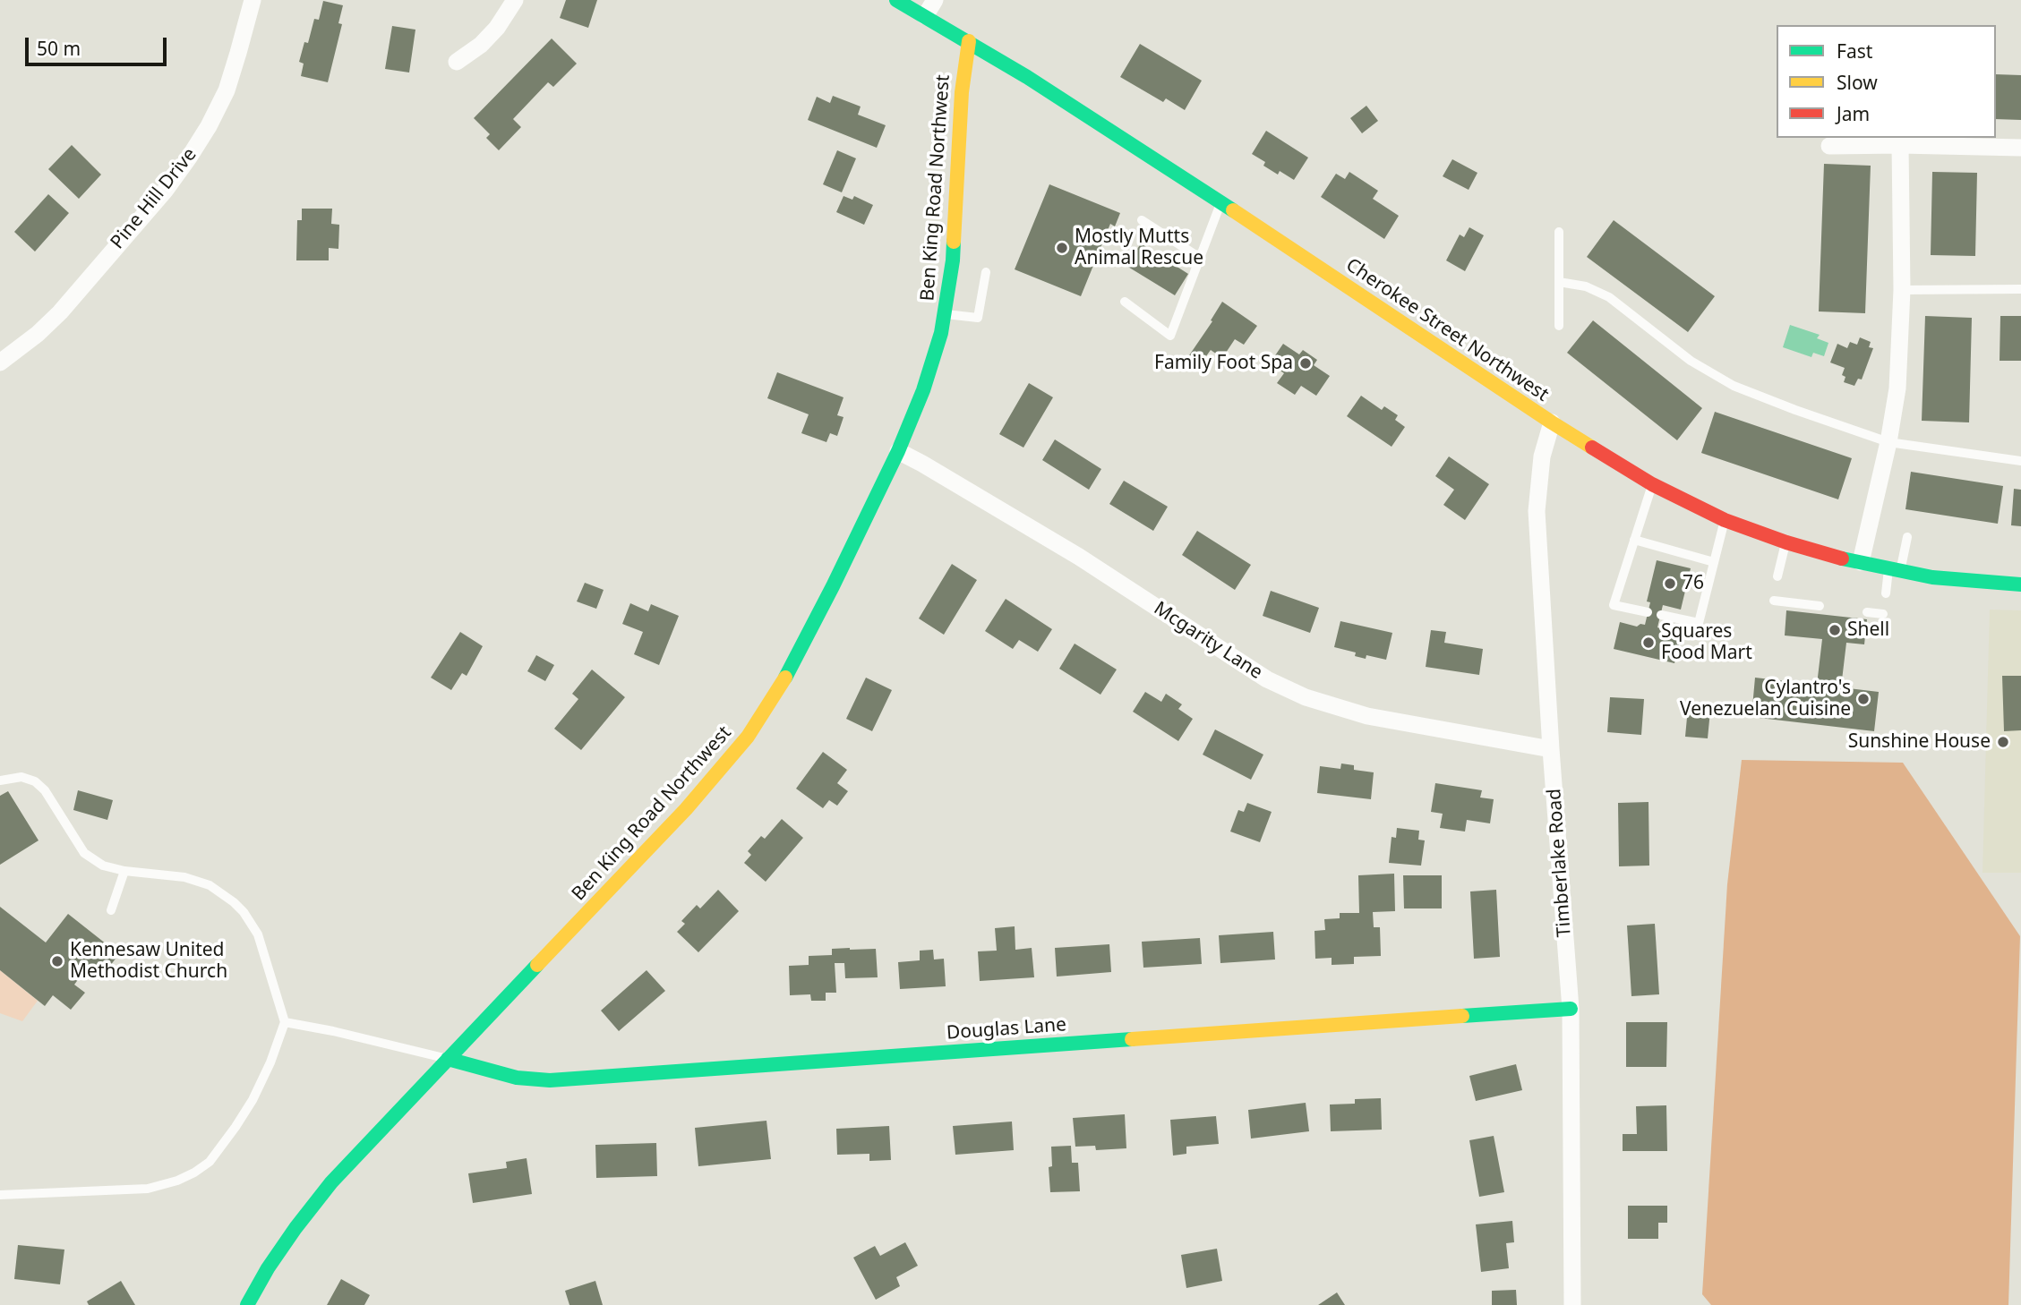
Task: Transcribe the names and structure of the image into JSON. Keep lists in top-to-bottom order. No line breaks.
{"streets":{"street":["Ben King Road Northwest","Pine Hill Drive","Cherokee Street Northwest","Mcgarity Lane","Timberlake Road","Douglas Lane"]},"crossings":[["Ben King Road Northwest","Cherokee Street Northwest"],["Ben King Road Northwest","Mcgarity Lane"],["Ben King Road Northwest","Douglas Lane"],["Cherokee Street Northwest","Timberlake Road"],["Mcgarity Lane","Timberlake Road"],["Timberlake Road","Douglas Lane"]],"places":["Mostly Mutts Animal Rescue","Family Foot Spa","76","Shell","Squares Food Mart","Cylantro's Venezuelan Cuisine","Sunshine House","Kennesaw United Methodist Church"],"legend":["Fast","Slow","Jam"],"scale_bar":"50 m"}
